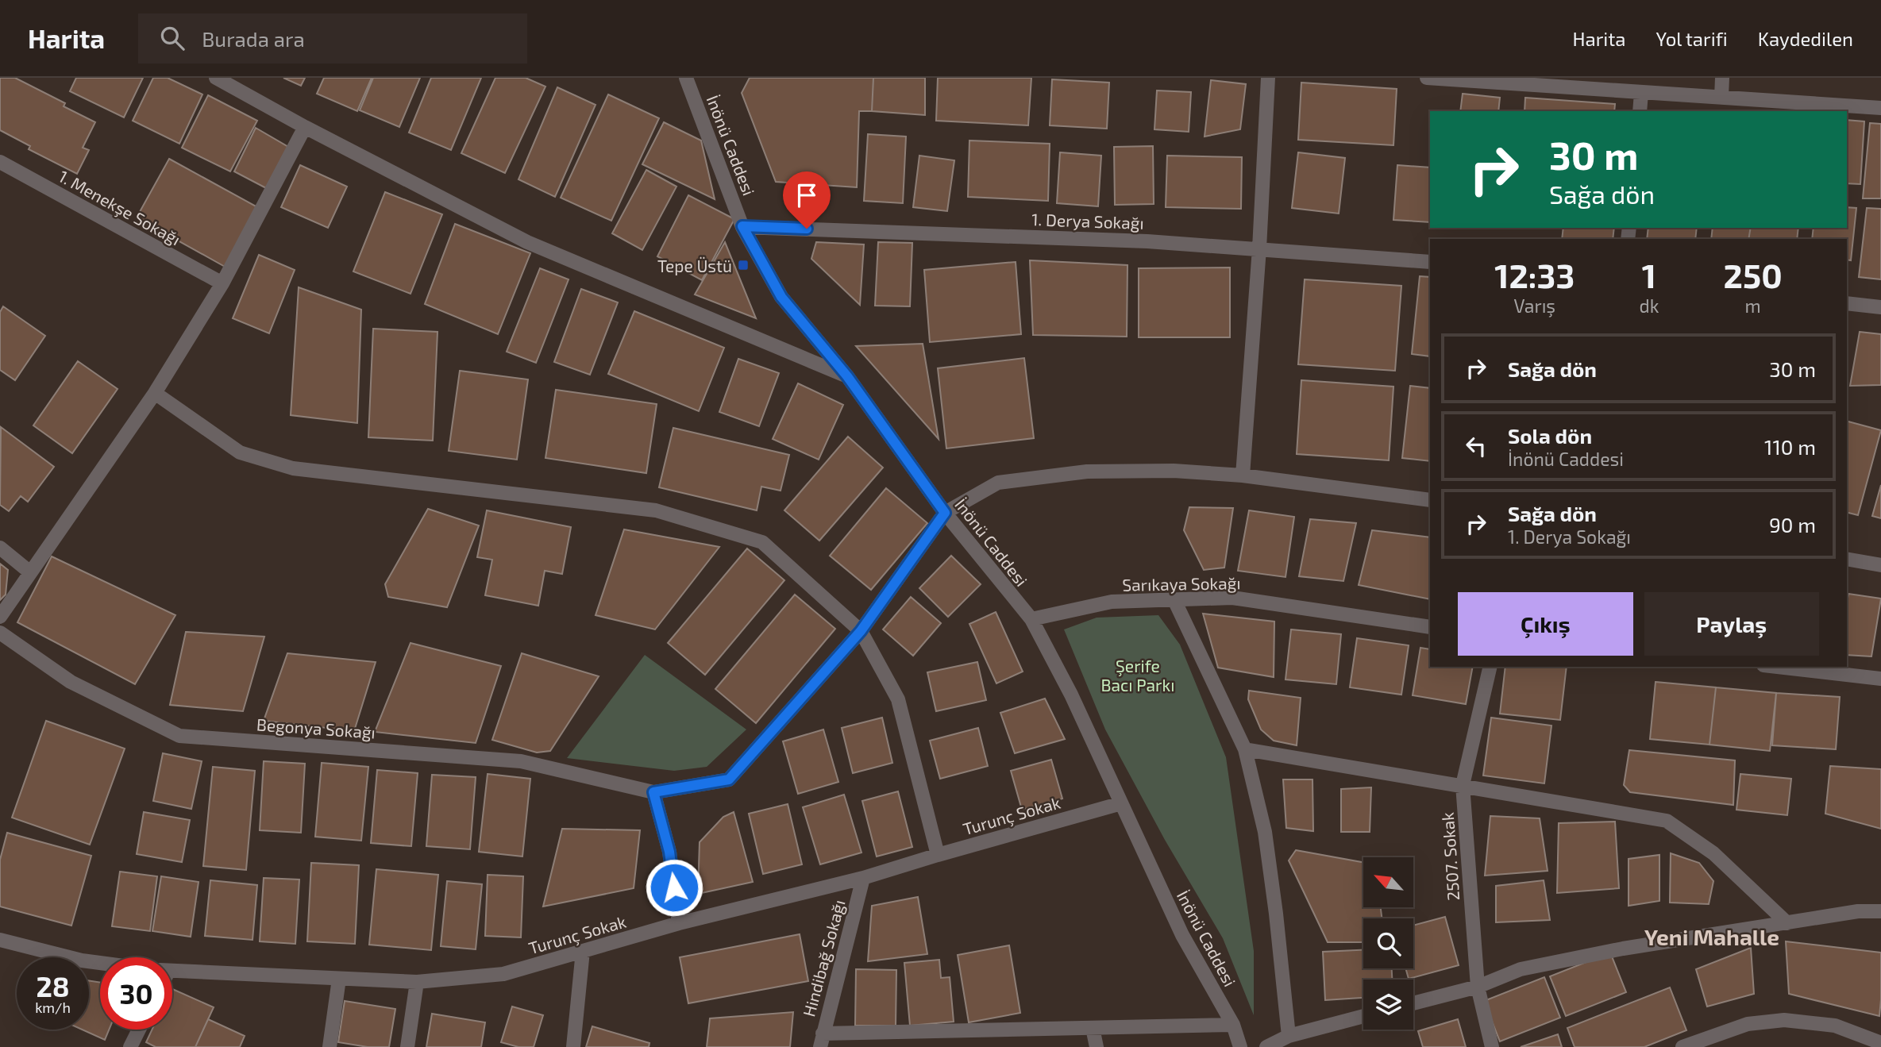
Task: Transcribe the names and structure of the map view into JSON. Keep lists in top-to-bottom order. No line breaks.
{"streets":{"street":["İnönü Caddesi","1. Menekşe Sokağı","1. Derya Sokağı","Sarıkaya Sokağı","Begonya Sokağı","Turunç Sokak","2507. Sokak","Hindibağ Sokağı"]},"crossings":[["İnönü Caddesi","1. Derya Sokağı"],["İnönü Caddesi","Sarıkaya Sokağı"],["İnönü Caddesi","Turunç Sokak"],["Turunç Sokak","Hindibağ Sokağı"]],"districts":["Yeni Mahalle"],"parks":["Şerife Bacı Parkı"],"places":{"transit":["Tepe Üstü"]},"north":"top left","page":{"header":"Harita","search":"Burada ara","nav":["Harita","Yol tarifi","Kaydedilen"],"turn":["30 m","Sağa dön"],"eta":["12:33","Varış","1","dk","250","m"],"list":[{"name":"Sağa dön","value":"30 m"},{"name":"Sola dön","note":"İnönü Caddesi","value":"110 m"},{"name":"Sağa dön","note":"1. Derya Sokağı","value":"90 m"}],"buttons":["Çıkış","Paylaş"],"speed":"28 km/h","limit":"30"}}
